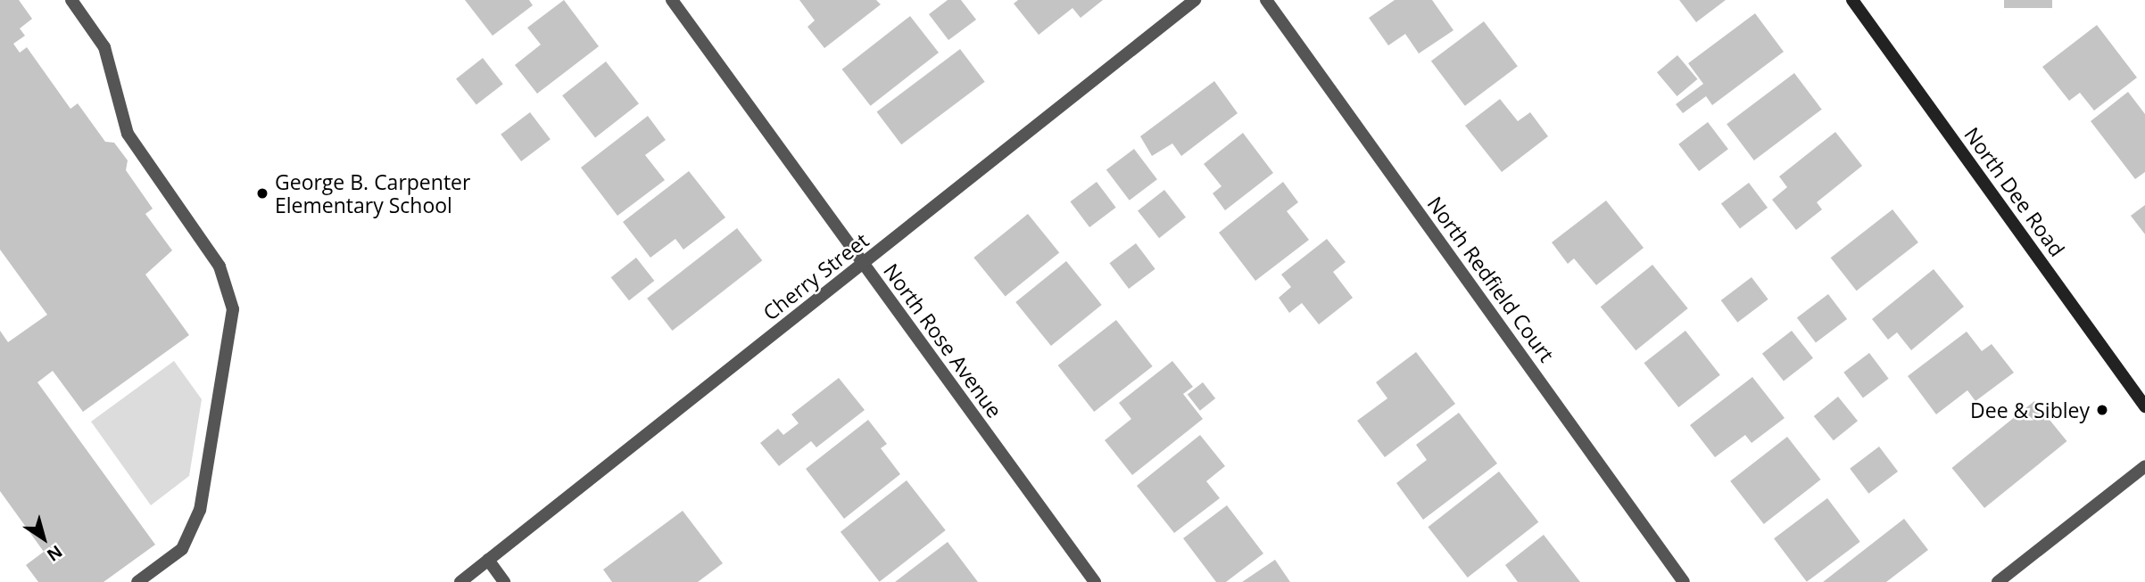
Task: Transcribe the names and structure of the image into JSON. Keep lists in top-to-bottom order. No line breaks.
{"streets":{"main road":["North Dee Road"],"street":["Cherry Street","North Redfield Court","North Rose Avenue"]},"crossings":[["Cherry Street","North Rose Avenue"]],"places":["George B. Carpenter Elementary School","Dee & Sibley"],"north":"bottom right"}
